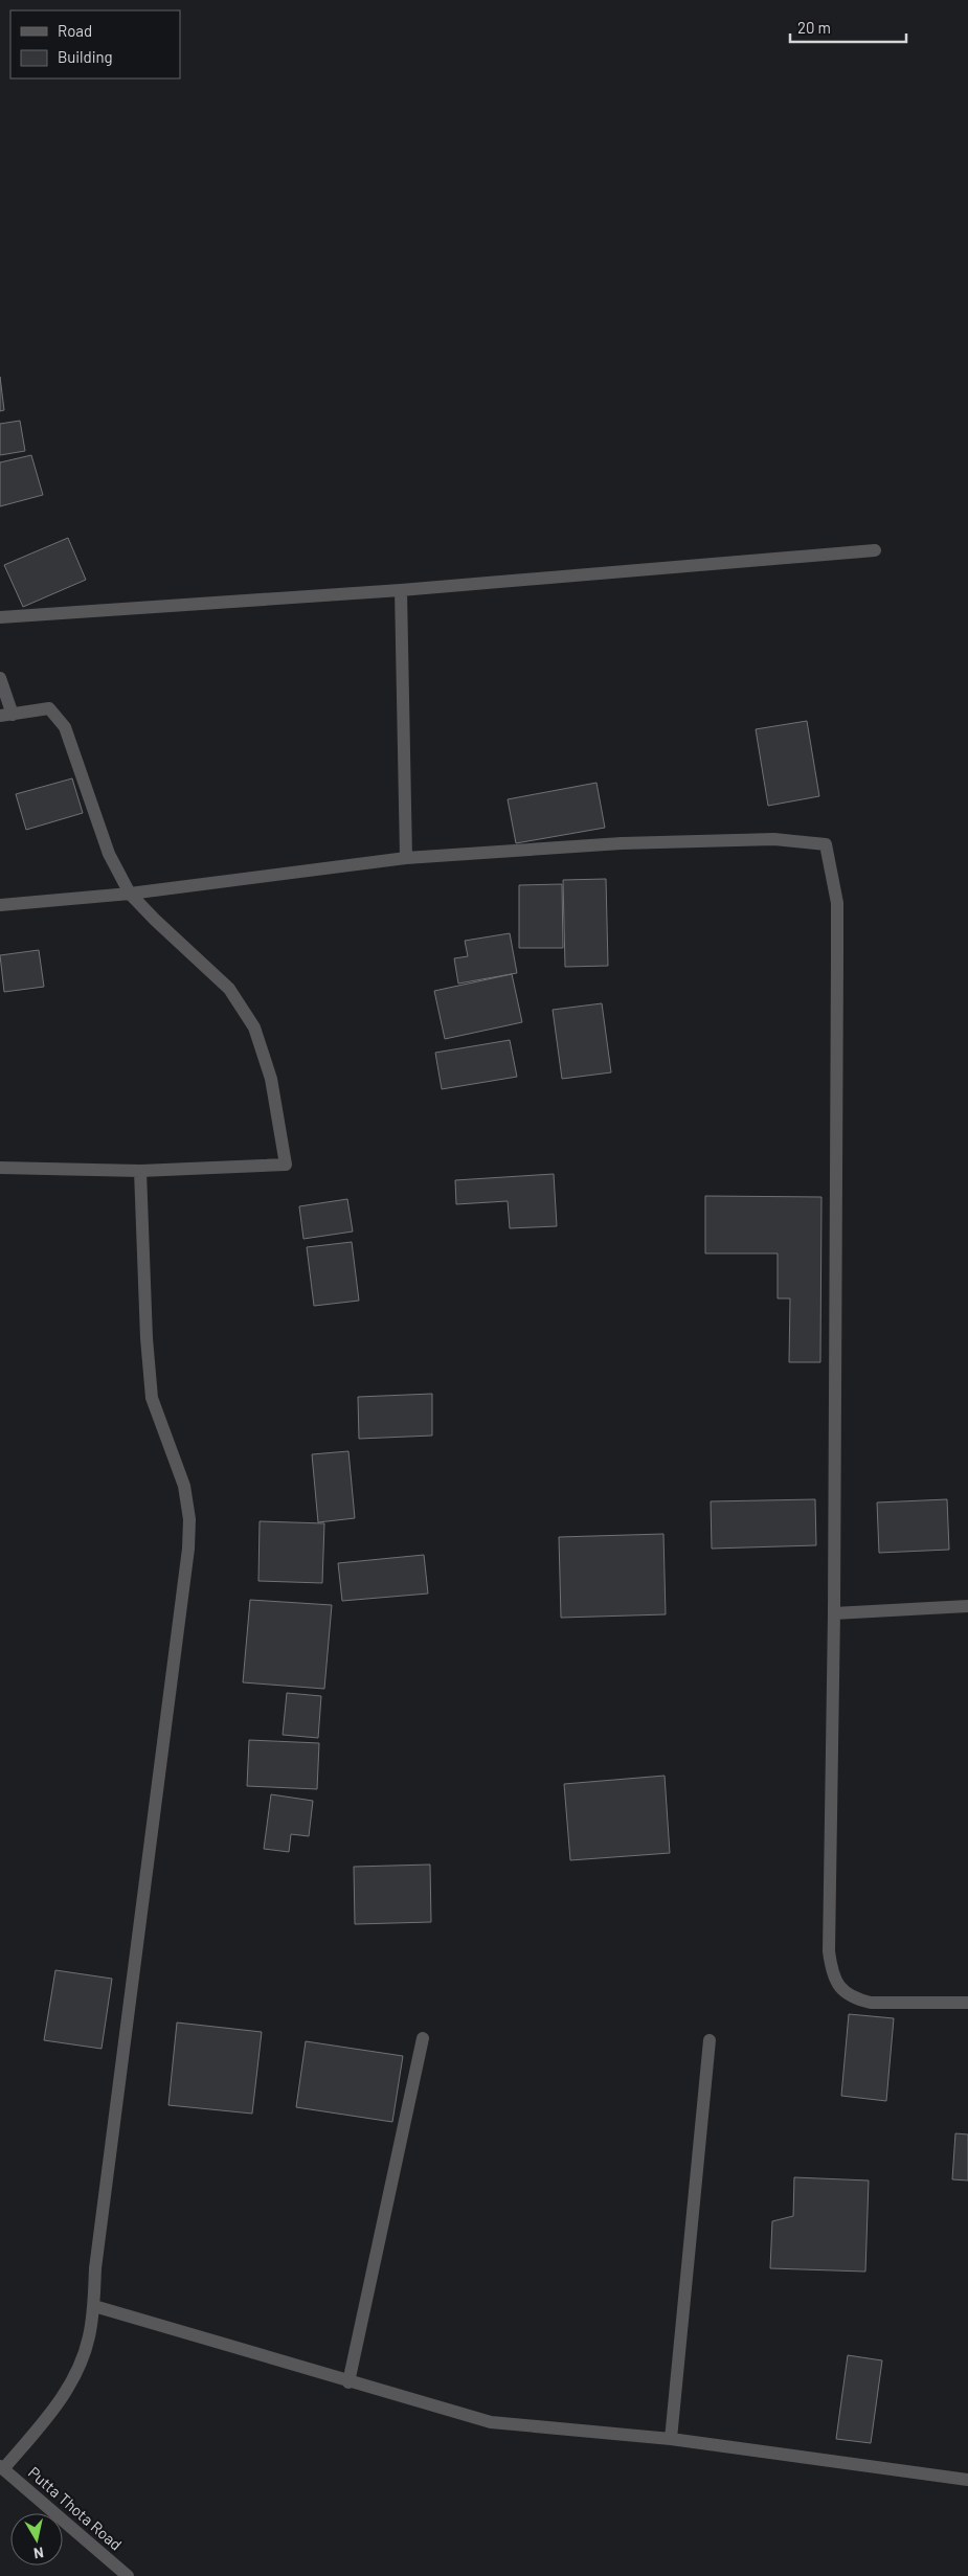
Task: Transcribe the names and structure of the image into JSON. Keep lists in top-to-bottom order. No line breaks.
{"streets":{"street":["Putta Thota Road"]},"legend":["Road","Building"],"scale_bar":"20 m","north":"bottom"}
